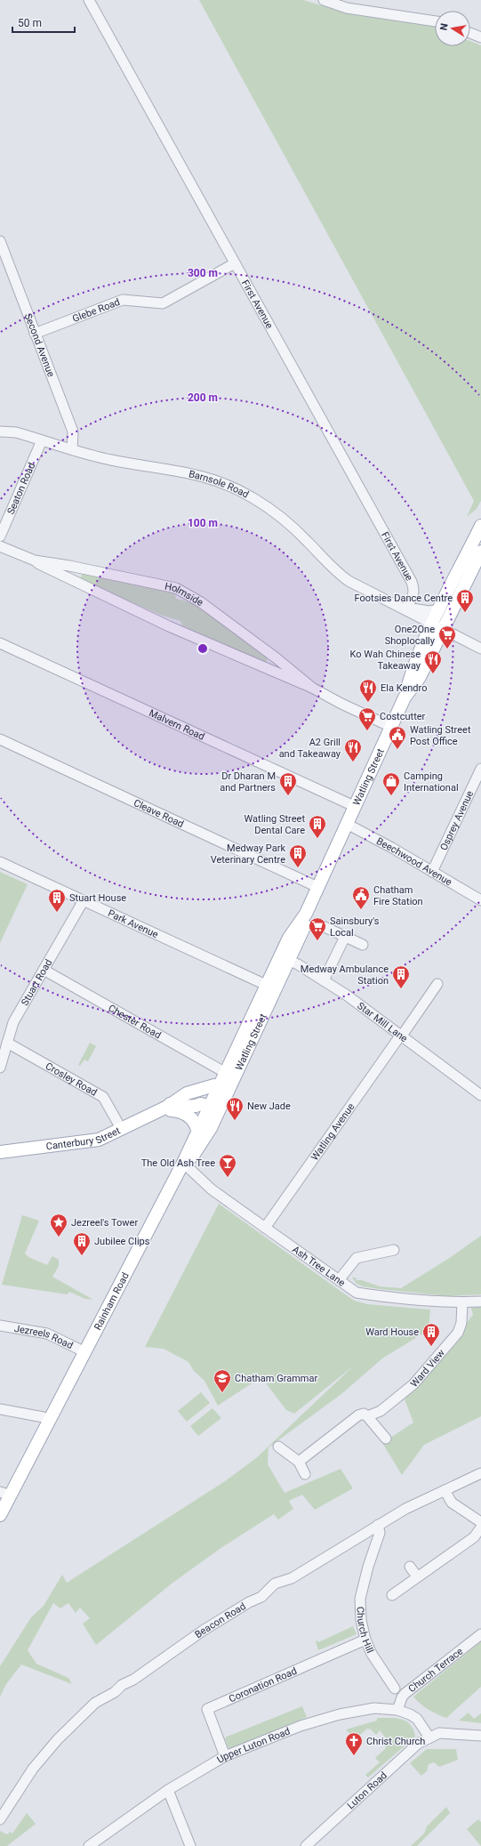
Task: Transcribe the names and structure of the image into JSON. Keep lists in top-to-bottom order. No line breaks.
{"streets":{"main road":["Watling Street","Canterbury Street","Rainham Road"],"street":["First Avenue","Glebe Road","Second Avenue","Barnsole Road","Seaton Road","Holmside","Malvern Road","Cleave Road","Osprey Avenue","Beechwood Avenue","Park Avenue","Stuart Road","Chester Road","Star Mill Lane","Crosley Road","Watling Avenue","Ash Tree Lane","Jezreels Road","Ward View","Beacon Road","Church Hill","Church Terrace","Coronation Road","Upper Luton Road","Luton Road"]},"crossings":[["First Avenue","Glebe Road"],["First Avenue","Barnsole Road"],["Glebe Road","Second Avenue"],["Second Avenue","Barnsole Road"],["Barnsole Road","Seaton Road"],["Barnsole Road","Watling Street"],["Holmside","Watling Street"],["Malvern Road","Watling Street"],["Watling Street","Cleave Road"],["Watling Street","Beechwood Avenue"],["Watling Street","Park Avenue"],["Watling Street","Chester Road"],["Watling Street","Star Mill Lane"],["Watling Street","Canterbury Street"],["Watling Street","Ash Tree Lane"],["Watling Street","Rainham Road"],["Osprey Avenue","Beechwood Avenue"],["Park Avenue","Stuart Road"],["Stuart Road","Chester Road"],["Stuart Road","Crosley Road"],["Star Mill Lane","Watling Avenue"],["Crosley Road","Canterbury Street"],["Watling Avenue","Ash Tree Lane"],["Canterbury Street","Rainham Road"],["Ash Tree Lane","Rainham Road"],["Ash Tree Lane","Ward View"],["Rainham Road","Jezreels Road"],["Beacon Road","Church Hill"],["Church Hill","Coronation Road"],["Church Terrace","Upper Luton Road"],["Coronation Road","Upper Luton Road"],["Upper Luton Road","Luton Road"]],"places":{"building":["Footsies Dance Centre","Dr Dharan M and Partners","Watling Street Dental Care","Medway Park Veterinary Centre","Stuart House","Medway Ambulance Station","Jubilee Clips","Ward House"],"supermarket":["One2One Shoplocally","Costcutter","Sainsbury's Local"],"restaurant":["Ko Wah Chinese Takeaway","Ela Kendro","A2 Grill and Takeaway","New Jade"],"public building":["Watling Street Post Office","Chatham Fire Station"],"shop":["Camping International"],"bar":["The Old Ash Tree"],"place":["Jezreel's Tower"],"school or university":["Chatham Grammar"],"church":["Christ Church"]},"scale_bar":"50 m","north":"left","rings":["300 m","200 m","100 m"]}
